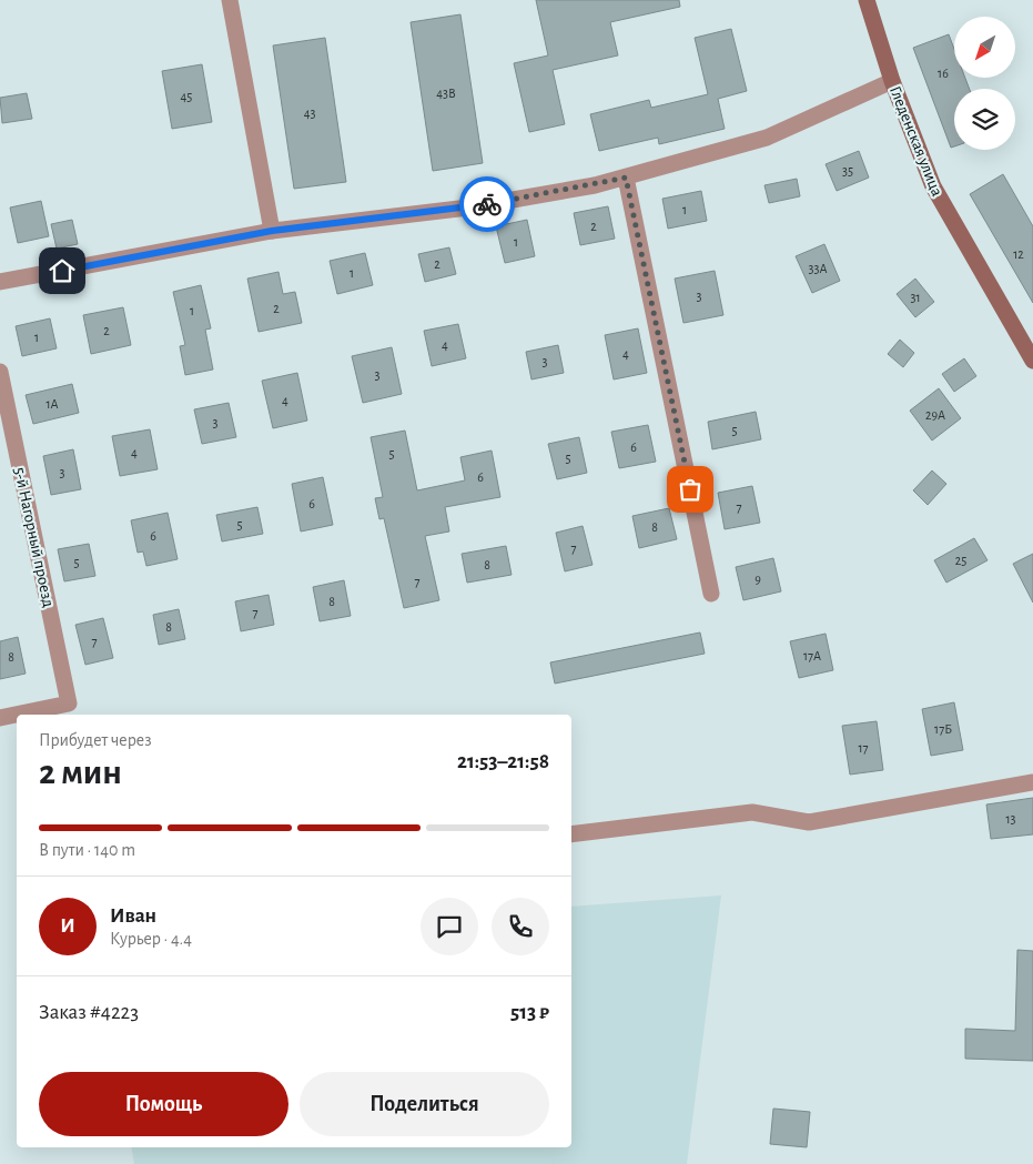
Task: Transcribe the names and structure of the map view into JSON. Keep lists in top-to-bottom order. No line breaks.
{"streets":{"main road":["Гледенская улица"],"street":["5-й Нагорный проезд"]},"house_numbers":["16","43В","45","43","35","1","2","1","12","2","33А","1","3","31","2","1","2","1","4","4","3","3","4","1А","29А","3","5","6","4","5","5","3","6","6","7","5","8","6","7","25","5","8","9","7","8","7","8","7","17А","8","17Б","17","13"],"north":"bottom left","page":{"heading":["2 мин","Прибудет через","21:53–21:58"],"panel":["Иван","Курьер · 4.4","Заказ #4223","513 ₽"],"bar":"В пути · 140 m","round":"И","buttons":["Помощь","Поделиться"]}}
